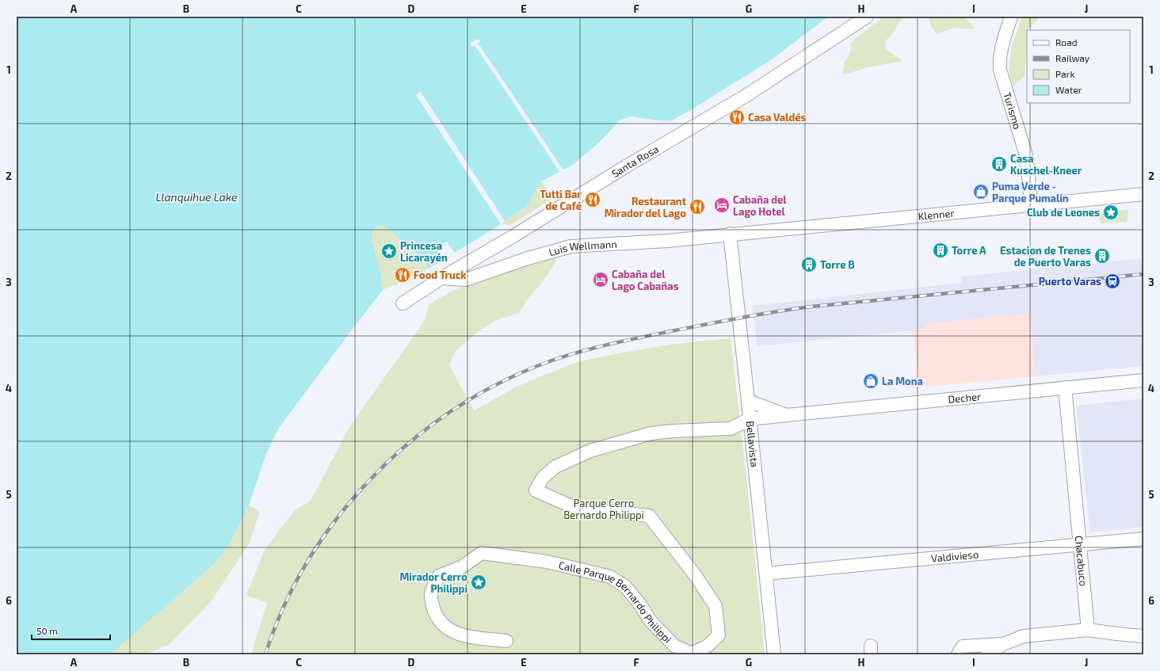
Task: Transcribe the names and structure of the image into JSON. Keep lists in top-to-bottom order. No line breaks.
{"streets":{"street":["Turismo","Santa Rosa","Klenner","Luis Wellmann","Decher","Bellavista","Valdivieso","Chacabuco","Calle Parque Bernardo Philippi"]},"crossings":[["Turismo","Klenner"],["Santa Rosa","Luis Wellmann"],["Klenner","Luis Wellmann"],["Klenner","Bellavista"],["Luis Wellmann","Bellavista"],["Decher","Bellavista"],["Decher","Chacabuco"],["Decher","Calle Parque Bernardo Philippi"],["Bellavista","Valdivieso"],["Bellavista","Calle Parque Bernardo Philippi"],["Valdivieso","Chacabuco"]],"water":["Llanquihue Lake"],"parks":["Parque Cerro Bernardo Philippi"],"places":{"restaurant":["Casa Valdés","Tutti Bar de Café","Restaurant Mirador del Lago","Food Truck"],"building":["Casa Kuschel-Kneer","Torre A","Estacion de Trenes de Puerto Varas","Torre B"],"shop":["Puma Verde - Parque Pumalin","La Mona"],"hotel":["Cabaña del Lago Hotel","Cabaña del Lago Cabañas"],"place":["Club de Leones","Princesa Licarayén","Mirador Cerro Philippi"],"station":["Puerto Varas"]},"legend":["Road","Railway","Park","Water"],"scale_bar":"50 m","grid":{"columns":["A","B","C","D","E","F","G","H","I","J"],"rows":["1","2","3","4","5","6"]}}
